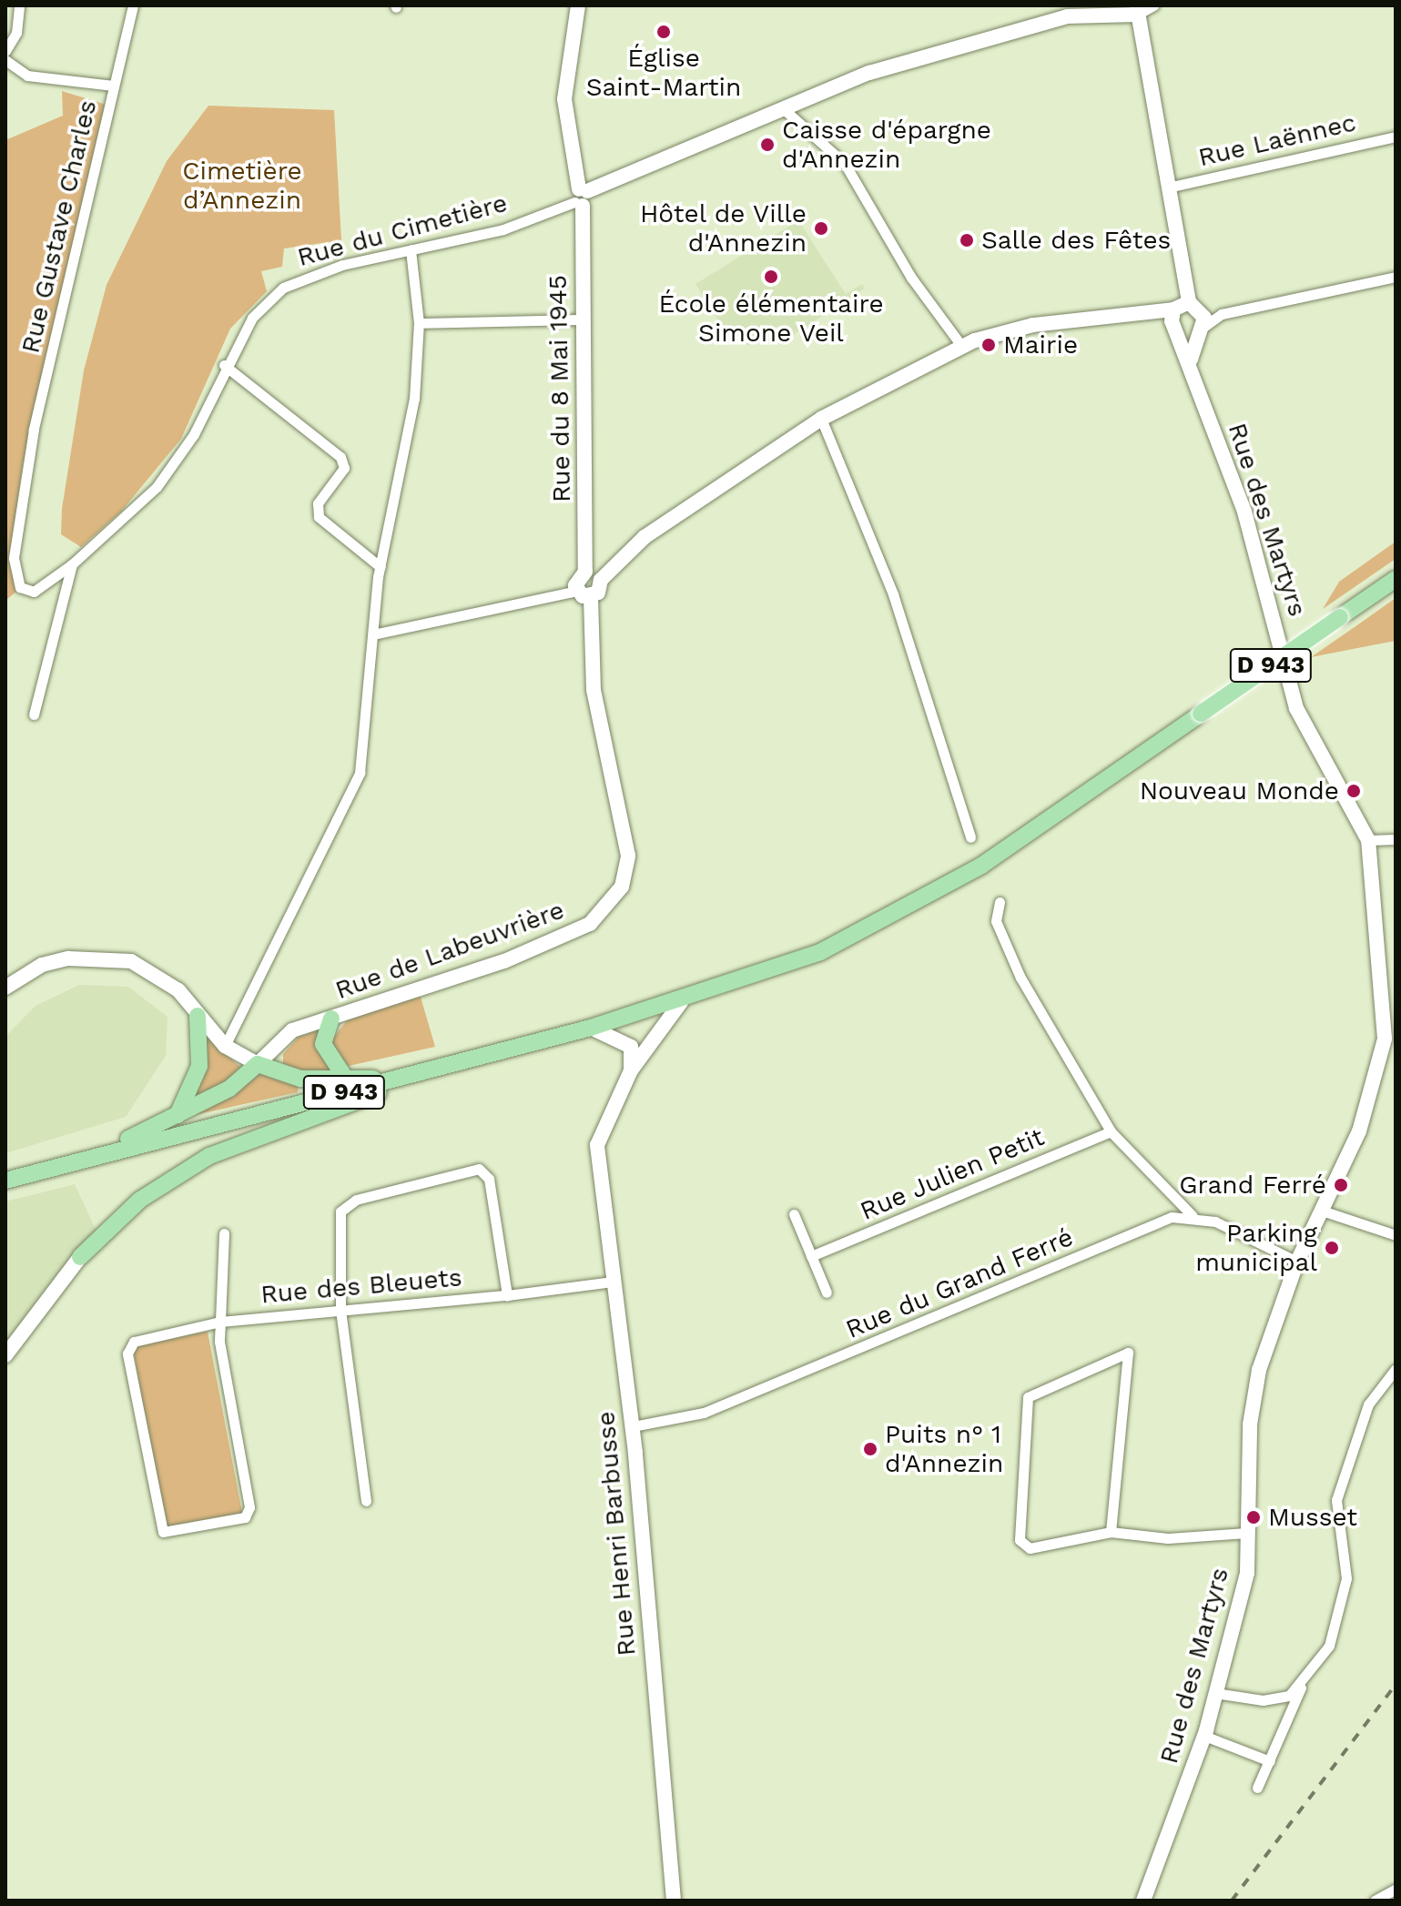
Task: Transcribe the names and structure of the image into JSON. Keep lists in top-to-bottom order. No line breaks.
{"streets":{"main road":["D 943"],"street":["Rue Laënnec","Rue Gustave Charles","Rue du Cimetière","Rue du 8 Mai 1945","Rue des Martyrs","Rue de Labeuvrière","Rue Julien Petit","Rue du Grand Ferré","Rue des Bleuets","Rue Henri Barbusse"]},"crossings":[["Rue Gustave Charles","Rue du Cimetière"],["Rue du Cimetière","Rue du 8 Mai 1945"],["D 943","Rue Henri Barbusse"],["Rue du Grand Ferré","Rue Henri Barbusse"],["Rue des Bleuets","Rue Henri Barbusse"]],"parks":["Cimetière d’Annezin"],"places":["Église Saint-Martin","Caisse d'épargne d'Annezin","Hôtel de Ville d'Annezin","Salle des Fêtes","École élémentaire Simone Veil","Mairie","Nouveau Monde","Grand Ferré","Parking municipal","Puits n° 1 d'Annezin","Musset"]}
